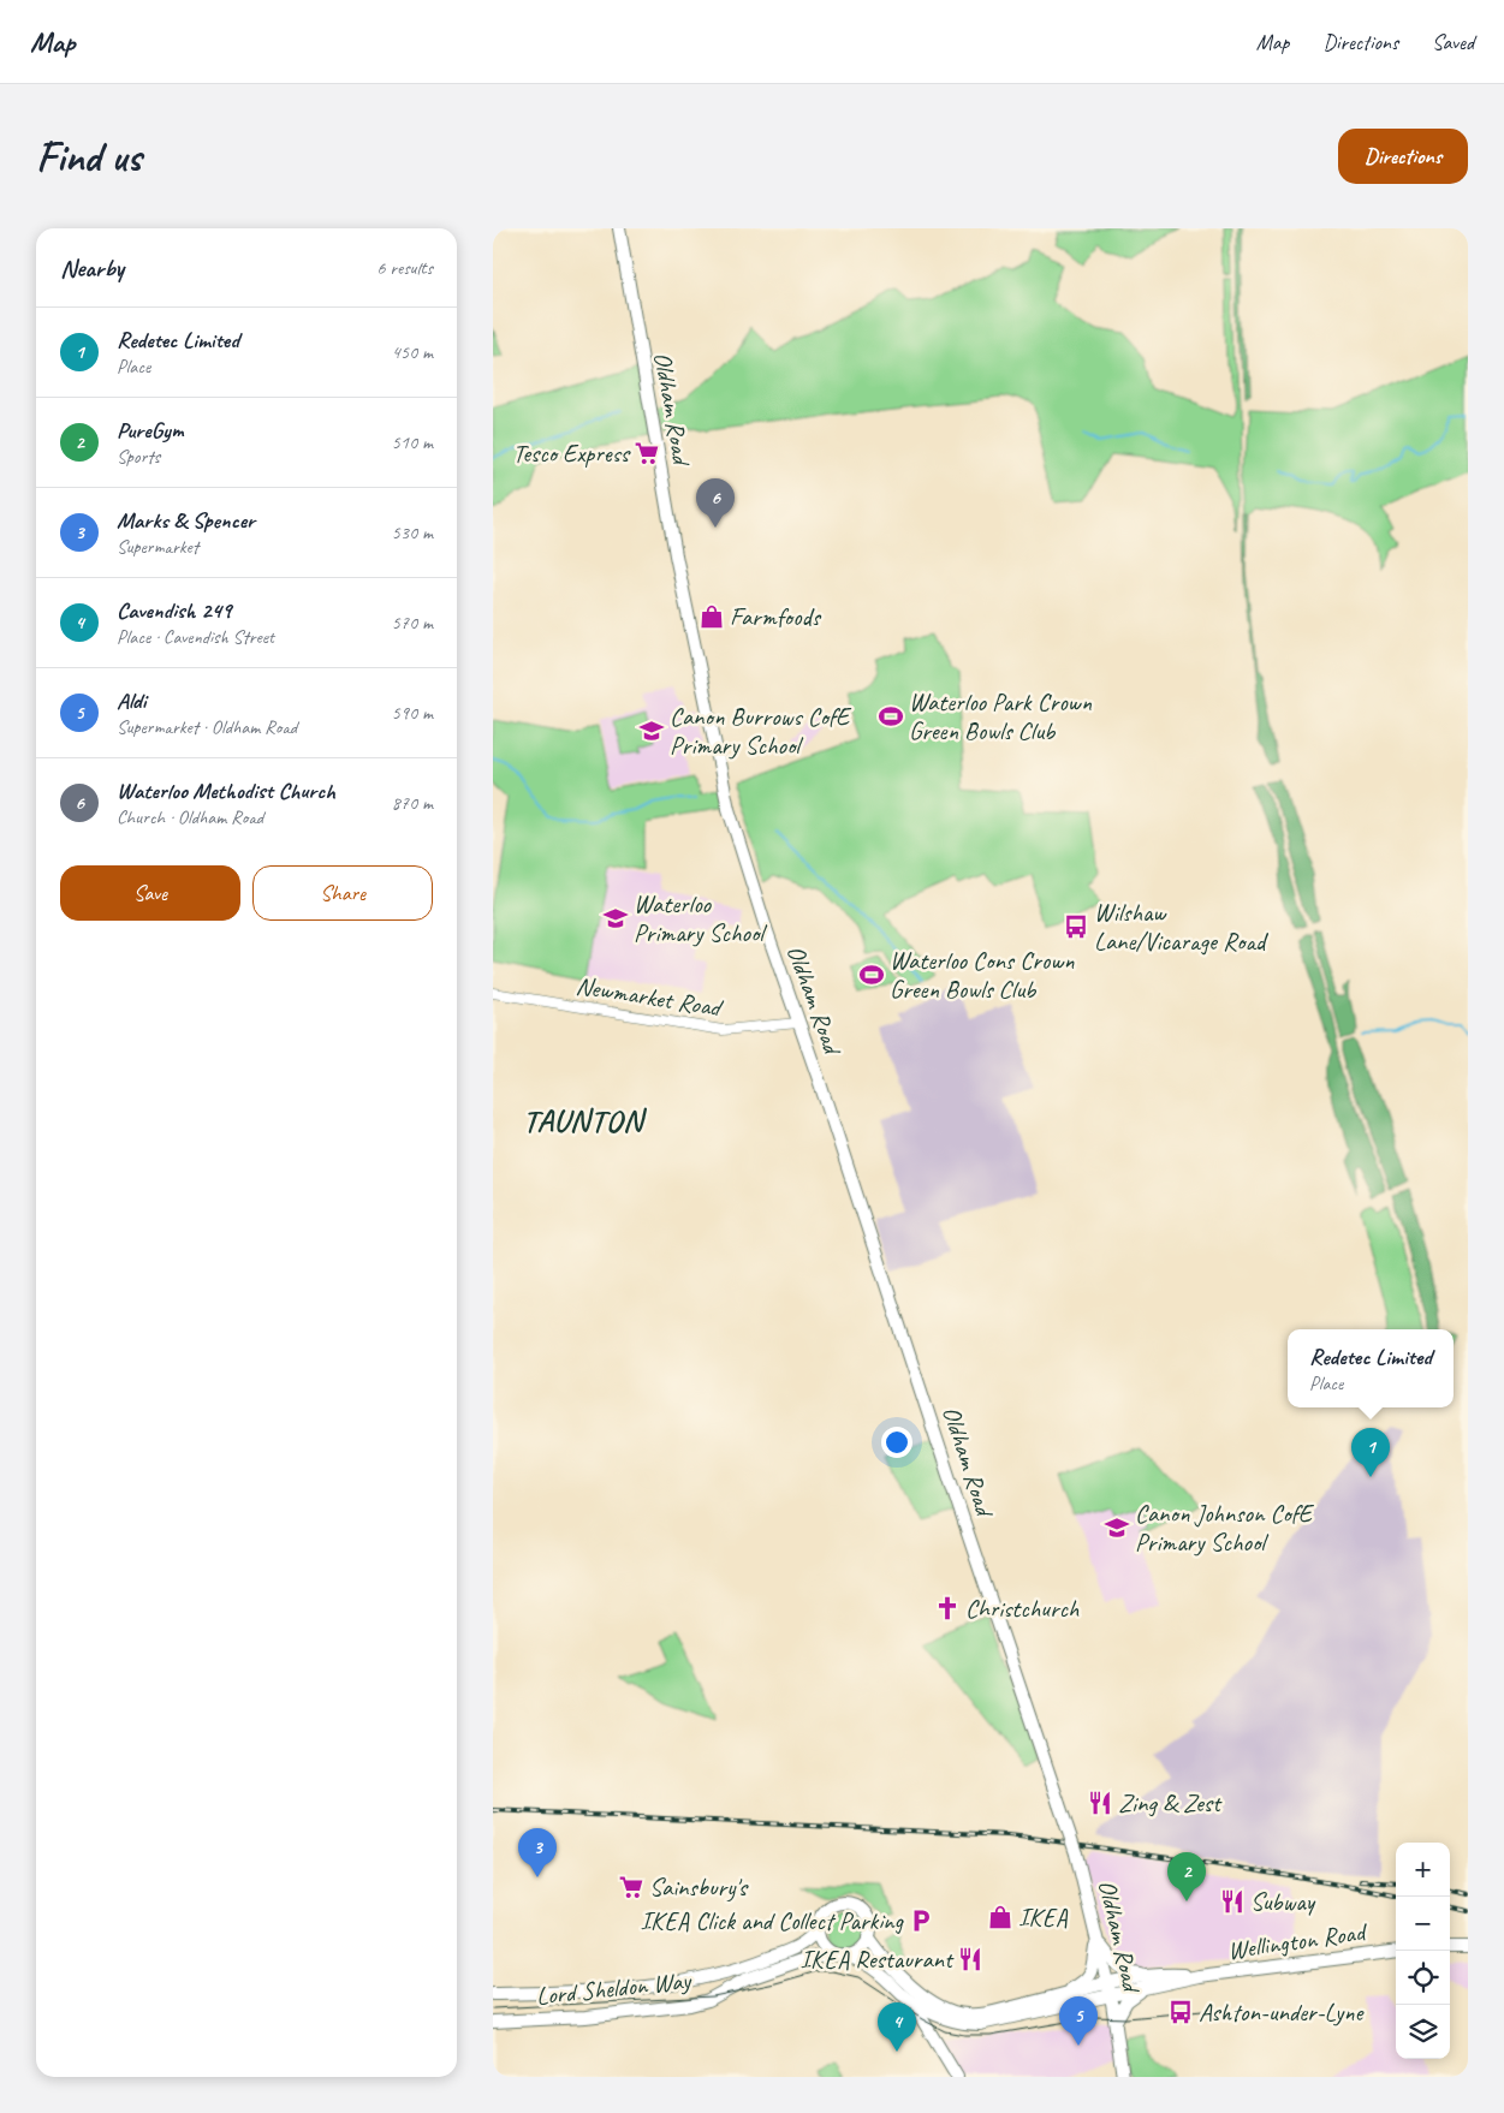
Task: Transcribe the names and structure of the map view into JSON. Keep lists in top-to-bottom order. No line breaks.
{"streets":{"highway":["Oldham Road","Wellington Road","Lord Sheldon Way"],"street":["Newmarket Road"]},"crossings":[["Oldham Road","Newmarket Road"],["Oldham Road","Wellington Road"]],"districts":["TAUNTON"],"places":{"supermarket":["Tesco Express","Sainsbury's"],"shop":["Farmfoods","IKEA"],"sports":["Waterloo Park Crown Green Bowls Club","Waterloo Cons Crown Green Bowls Club"],"school or university":["Canon Burrows CofE Primary School","Waterloo Primary School","Canon Johnson CofE Primary School"],"bus stop":["Wilshaw Lane/Vicarage Road","Ashton-under-Lyne"],"church":["Christchurch"],"restaurant":["Zing & Zest","Subway","IKEA Restaurant"],"parking":["IKEA Click and Collect Parking"]},"page":{"header":"Map","nav":["Map","Directions","Saved"],"buttons":["Directions",["Save","Share"]],"title":"Find us","heading":["Nearby","6 results"],"list":[{"mark":"1","name":"Redetec Limited","note":"Place","value":"450 m"},{"mark":"2","name":"PureGym","note":"Sports","value":"510 m"},{"mark":"3","name":"Marks & Spencer","note":"Supermarket","value":"530 m"},{"mark":"4","name":"Cavendish 249","note":"Place · Cavendish Street","value":"570 m"},{"mark":"5","name":"Aldi","note":"Supermarket · Oldham Road","value":"590 m"},{"mark":"6","name":"Waterloo Methodist Church","note":"Church · Oldham Road","value":"870 m"}],"pins":["6","1","3","2","5","4"],"popup":["Redetec Limited","Place"],"map_buttons":["+","−"]}}
